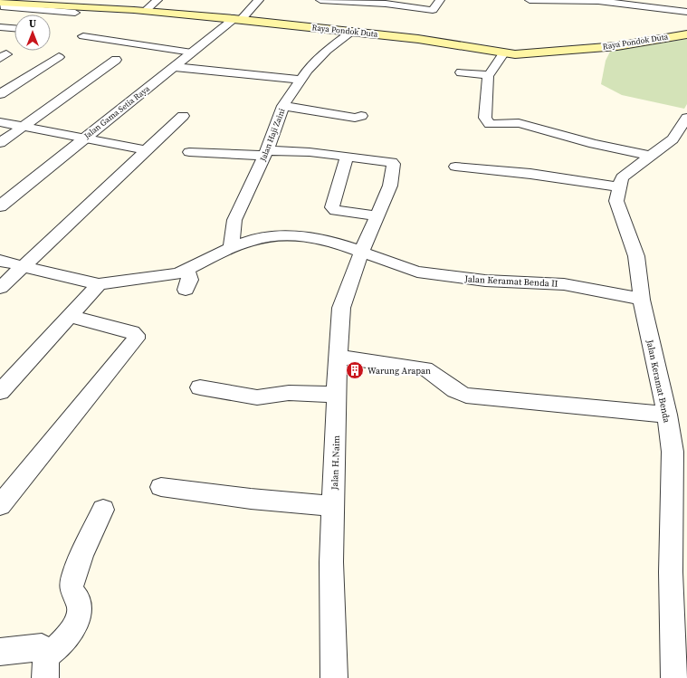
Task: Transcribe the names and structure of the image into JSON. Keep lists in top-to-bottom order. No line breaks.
{"streets":{"main road":["Raya Pondok Duta"],"street":["Jalan Gama Setia Raya","Jalan Haji Zaini","Jalan Keramat Benda II","Jalan Keramat Benda","Jalan H.Naim"]},"crossings":[["Raya Pondok Duta","Jalan Gama Setia Raya"],["Raya Pondok Duta","Jalan Haji Zaini"],["Jalan Haji Zaini","Jalan Keramat Benda II"],["Jalan Keramat Benda II","Jalan Keramat Benda"],["Jalan Keramat Benda II","Jalan H.Naim"]],"places":{"building":["Warung Arapan"]},"north":"top"}
